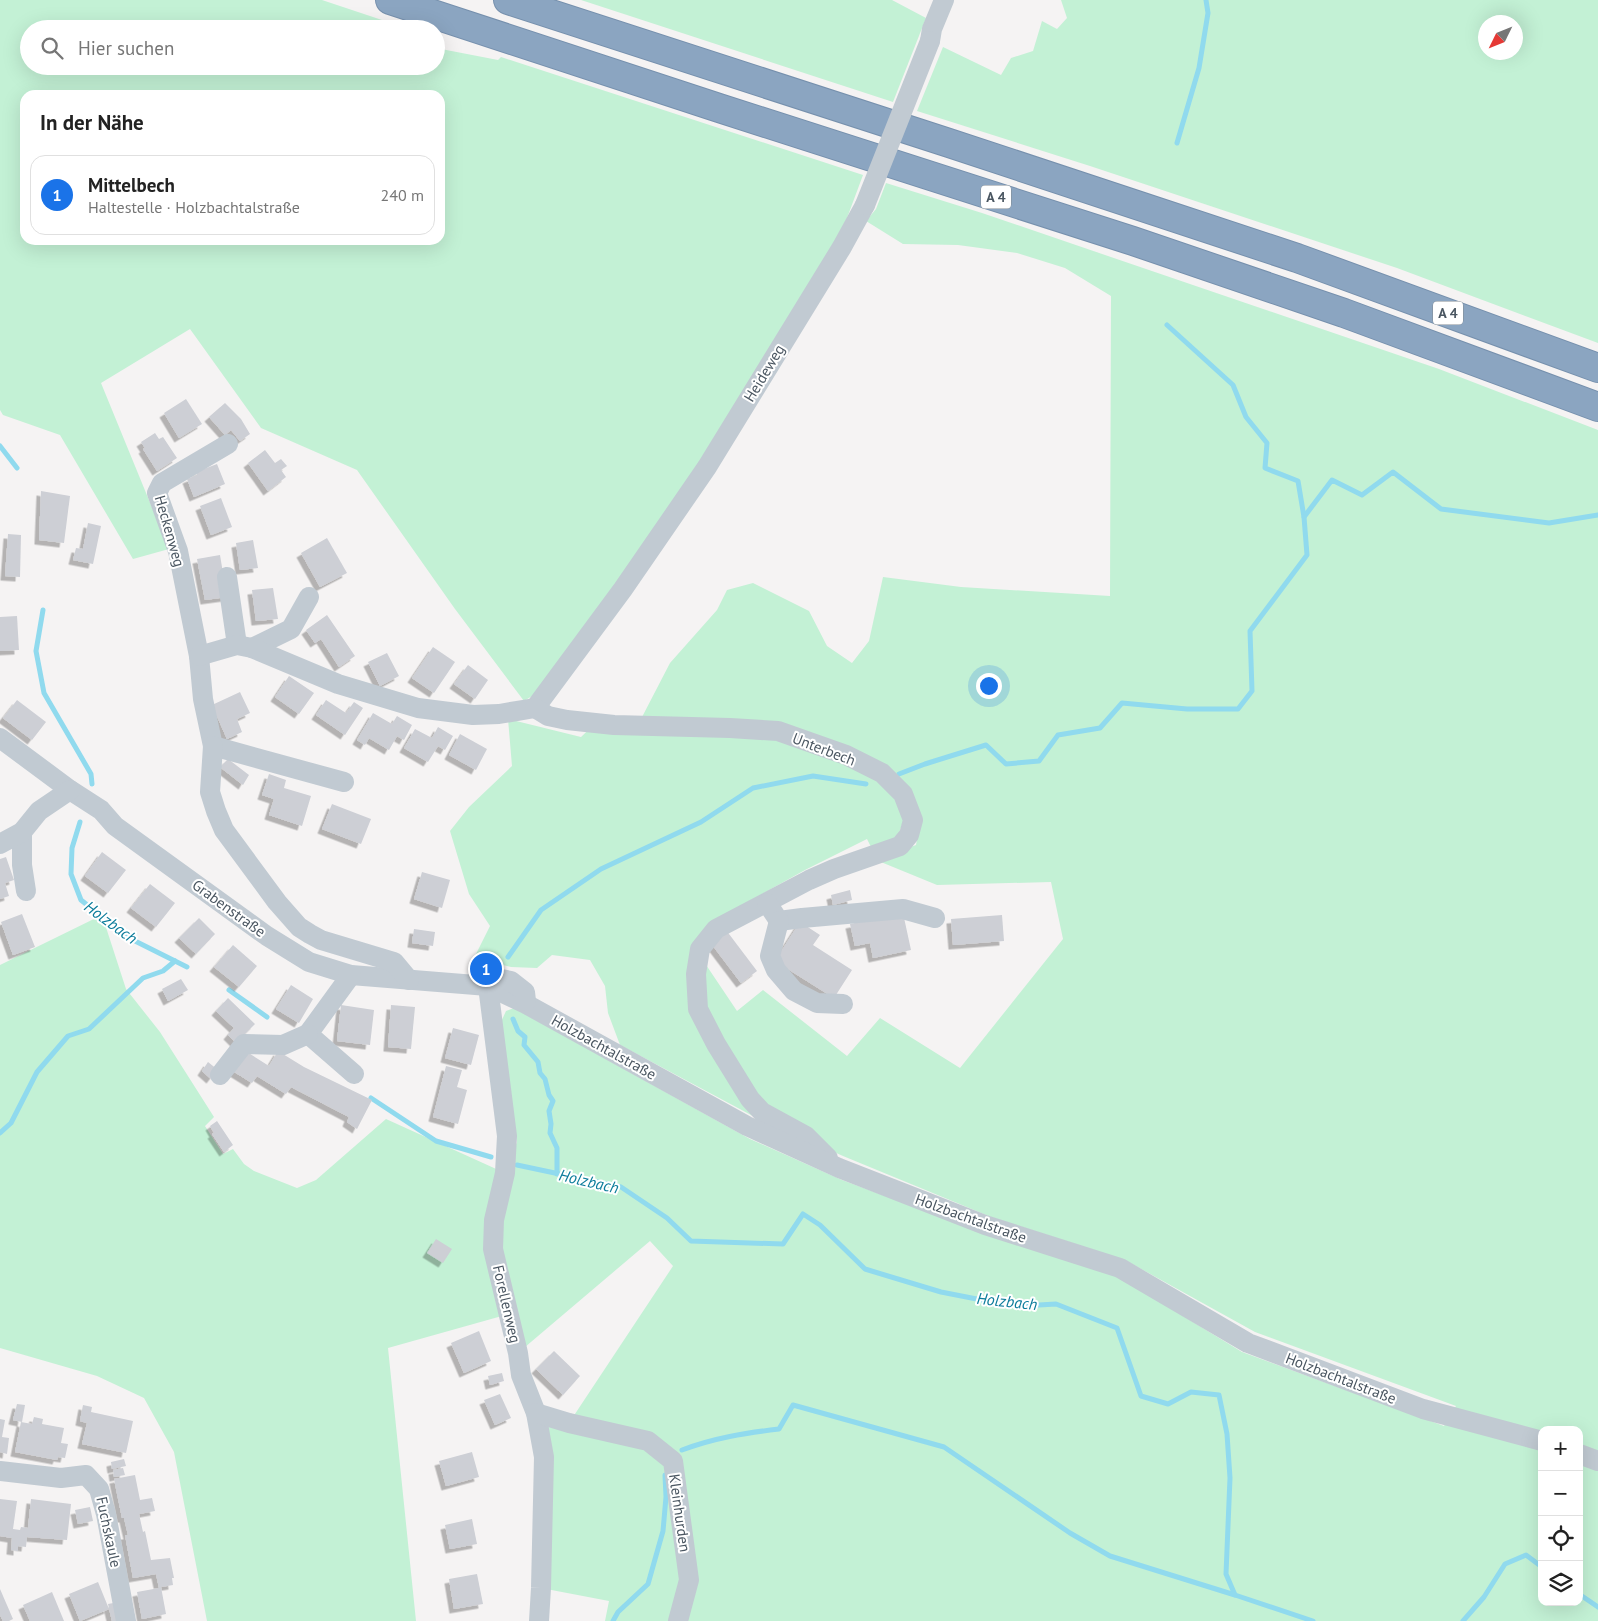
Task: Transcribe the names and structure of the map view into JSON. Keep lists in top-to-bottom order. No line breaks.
{"streets":{"highway":["A 4"],"street":["Heideweg","Heckenweg","Unterbech","Grabenstraße","Holzbachtalstraße","Forellenweg","Kleinhurden","Fuchskaule"]},"crossings":[["Heideweg","Unterbech"],["Heckenweg","Grabenstraße"],["Heckenweg","Holzbachtalstraße"],["Unterbech","Holzbachtalstraße"],["Grabenstraße","Holzbachtalstraße"],["Holzbachtalstraße","Forellenweg"],["Forellenweg","Kleinhurden"]],"water":["Holzbach"],"north":"bottom left","page":{"search":"Hier suchen","heading":"In der Nähe","list":[{"mark":"1","name":"Mittelbech","note":"Haltestelle · Holzbachtalstraße","value":"240 m"}],"pins":"1","map_buttons":["+","−"]}}
